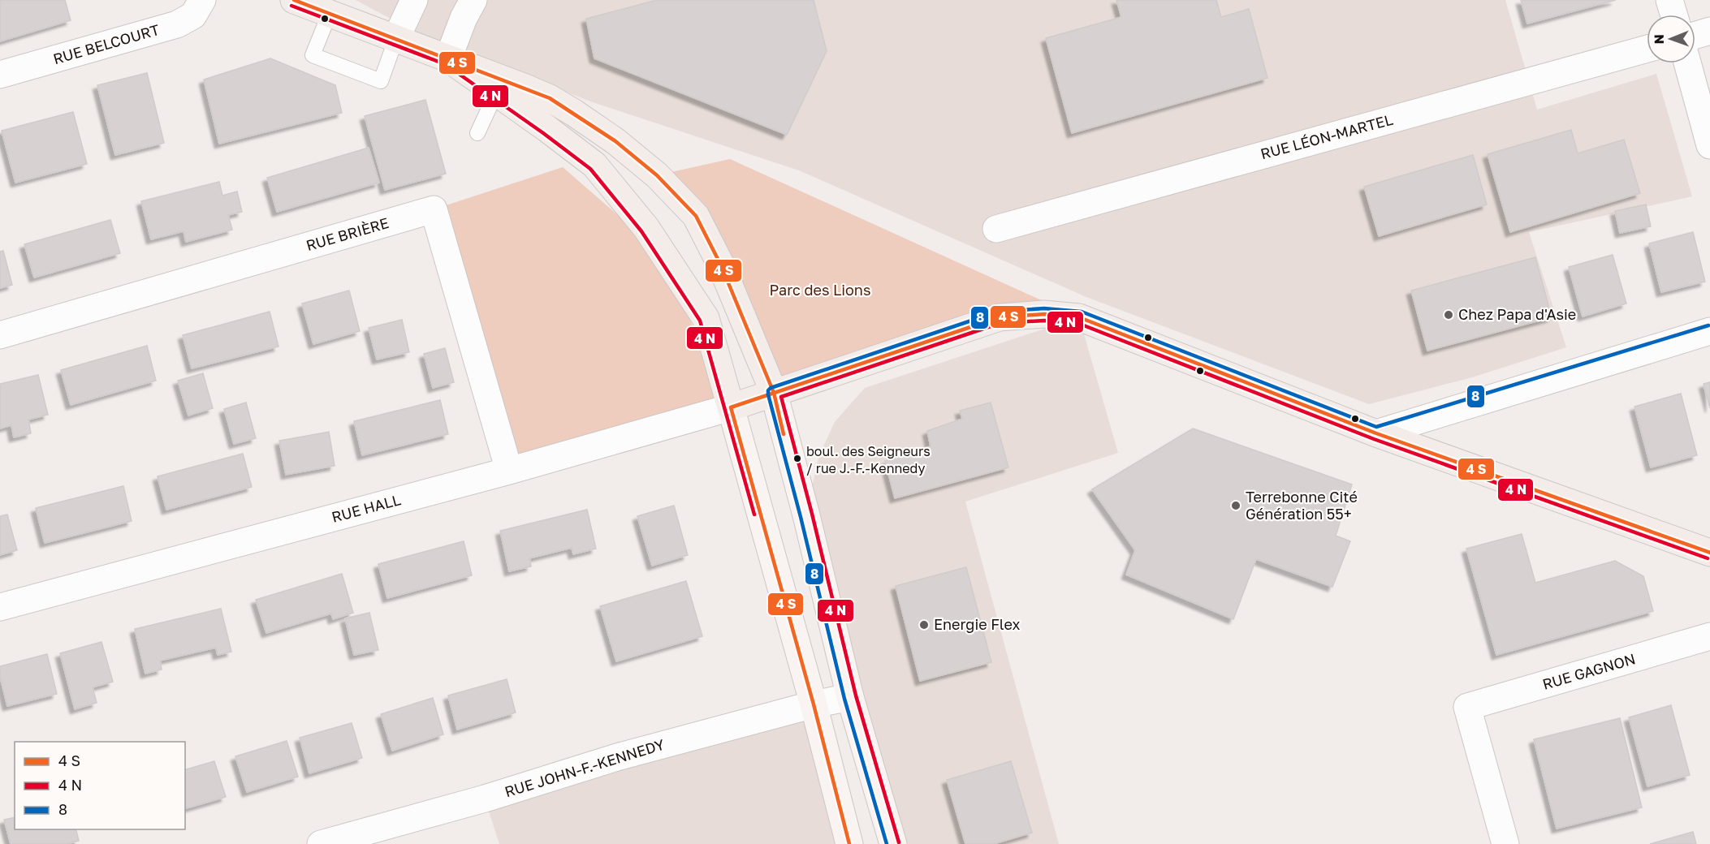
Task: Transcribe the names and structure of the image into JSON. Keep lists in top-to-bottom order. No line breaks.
{"streets":{"street":["RUE BELCOURT","RUE LÉON-MARTEL","RUE BRIÈRE","RUE HALL","RUE GAGNON","RUE JOHN-F.-KENNEDY"]},"crossings":[["RUE BRIÈRE","RUE HALL"]],"parks":["Parc des Lions"],"places":["Chez Papa d'Asie","boul. des Seigneurs / rue J.-F.-Kennedy","Terrebonne Cité Génération 55+","Energie Flex"],"lines":["transit line 8"],"legend":["4 S","4 N","8"],"north":"left"}
